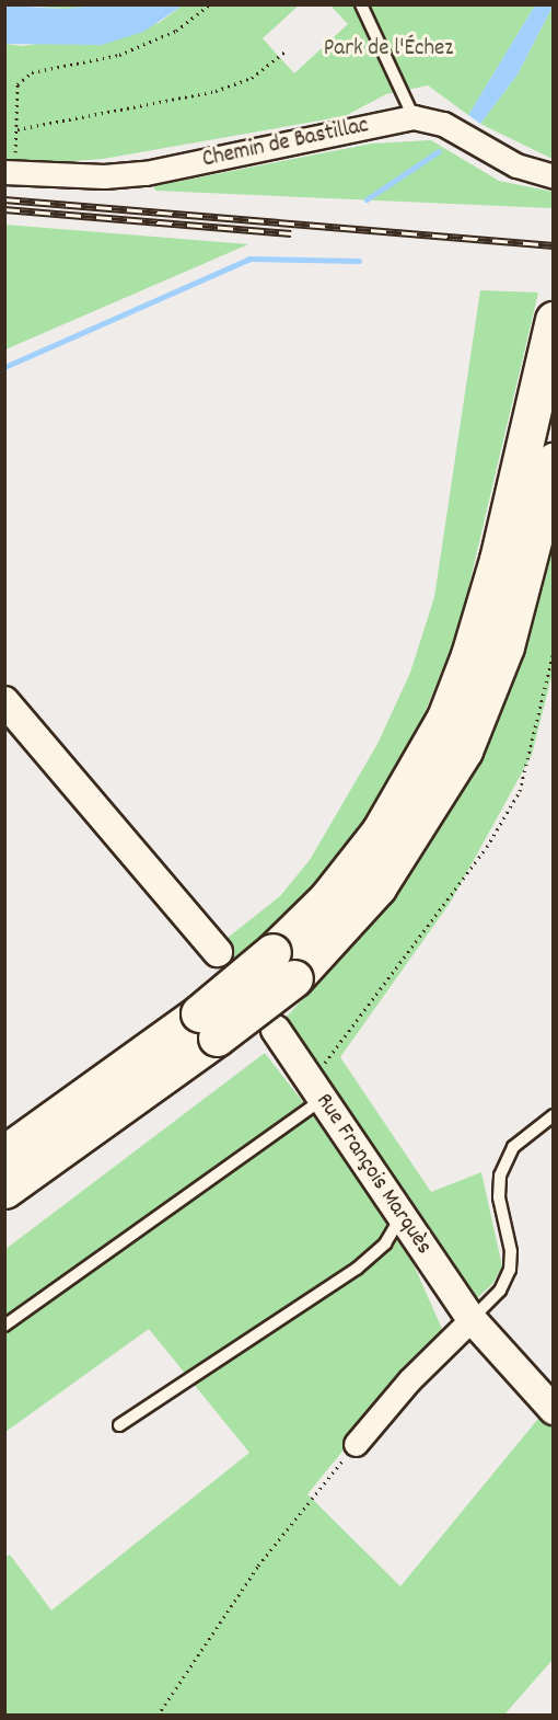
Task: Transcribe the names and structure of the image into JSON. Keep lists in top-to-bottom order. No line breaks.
{"streets":{"street":["Chemin de Bastillac","Rue François Marquès"]},"parks":["Park de l'Échez"]}
